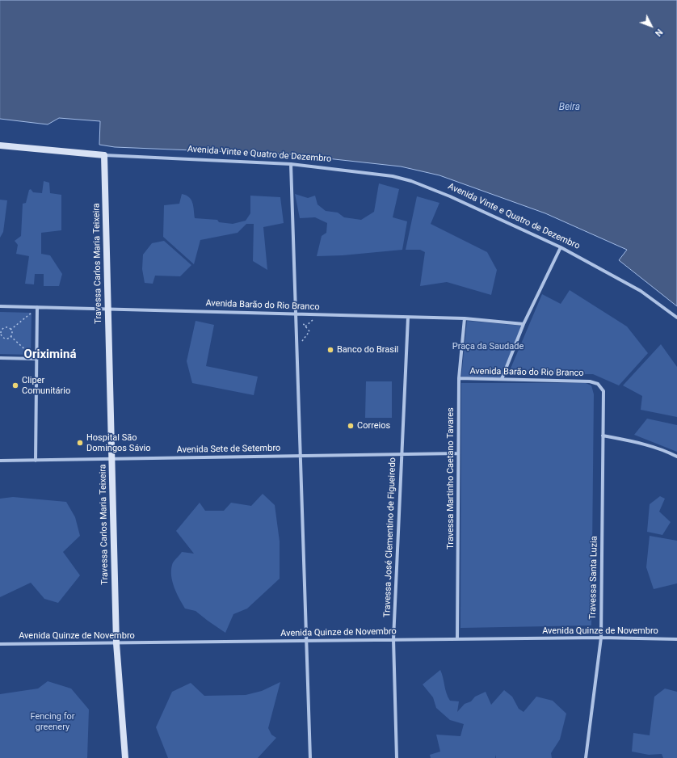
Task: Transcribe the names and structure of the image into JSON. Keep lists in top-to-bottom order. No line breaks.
{"streets":{"street":["Avenida Vinte e Quatro de Dezembro","Travessa Carlos Maria Teixeira","Avenida Barão do Rio Branco","Avenida Sete de Setembro","Travessa Martinho Caetano Tavares","Travessa José Clementino de Figueiredo","Travessa Santa Luzia","Avenida Quinze de Novembro"]},"crossings":[["Avenida Vinte e Quatro de Dezembro","Travessa Carlos Maria Teixeira"],["Travessa Carlos Maria Teixeira","Avenida Barão do Rio Branco"],["Travessa Carlos Maria Teixeira","Avenida Sete de Setembro"],["Travessa Carlos Maria Teixeira","Avenida Quinze de Novembro"],["Avenida Barão do Rio Branco","Travessa Martinho Caetano Tavares"],["Avenida Barão do Rio Branco","Travessa José Clementino de Figueiredo"],["Avenida Barão do Rio Branco","Travessa Santa Luzia"],["Avenida Sete de Setembro","Travessa Martinho Caetano Tavares"],["Avenida Sete de Setembro","Travessa José Clementino de Figueiredo"],["Travessa Martinho Caetano Tavares","Avenida Quinze de Novembro"],["Travessa José Clementino de Figueiredo","Avenida Quinze de Novembro"],["Travessa Santa Luzia","Avenida Quinze de Novembro"]],"districts":["Oriximiná"],"water":["Beira"],"parks":["Praça da Saudade","Fencing for greenery"],"places":["Banco do Brasil","Cliper Comunitário","Correios","Hospital São Domingos Sávio"],"north":"bottom right"}
